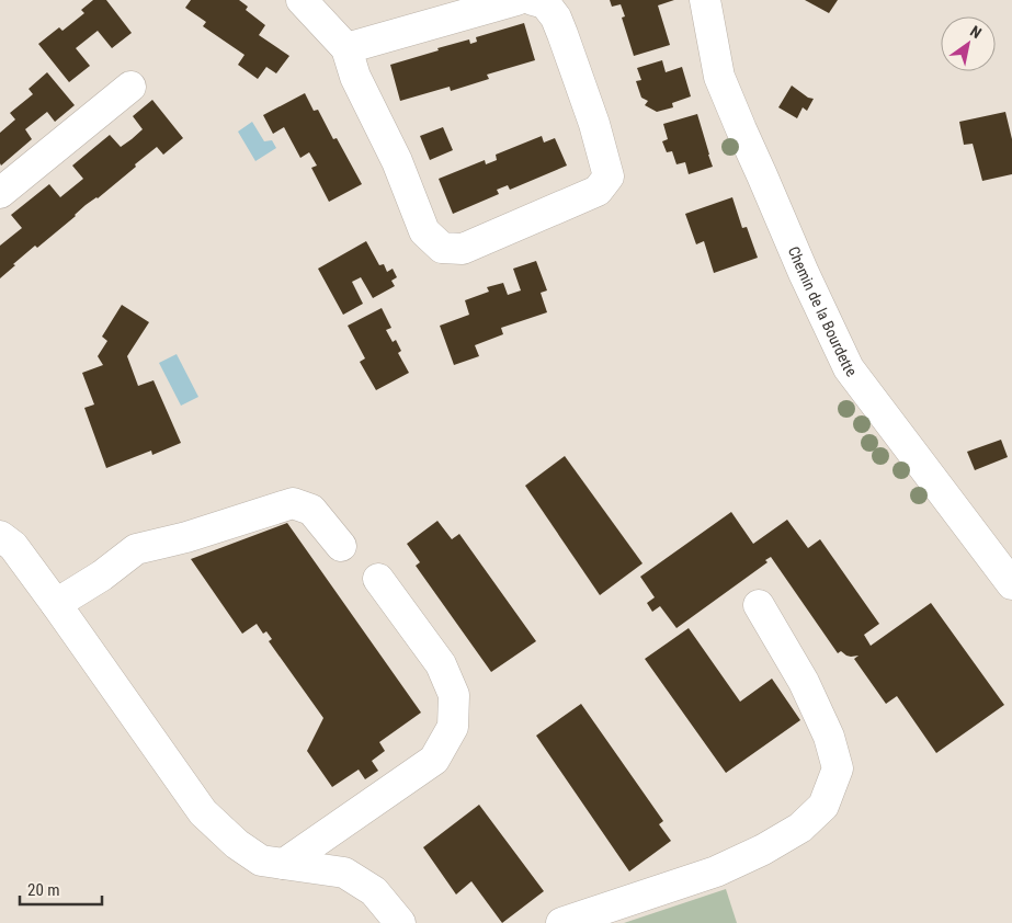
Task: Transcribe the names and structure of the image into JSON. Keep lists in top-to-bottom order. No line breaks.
{"streets":{"street":["Chemin de la Bourdette"]},"scale_bar":"20 m","north":"top right"}
